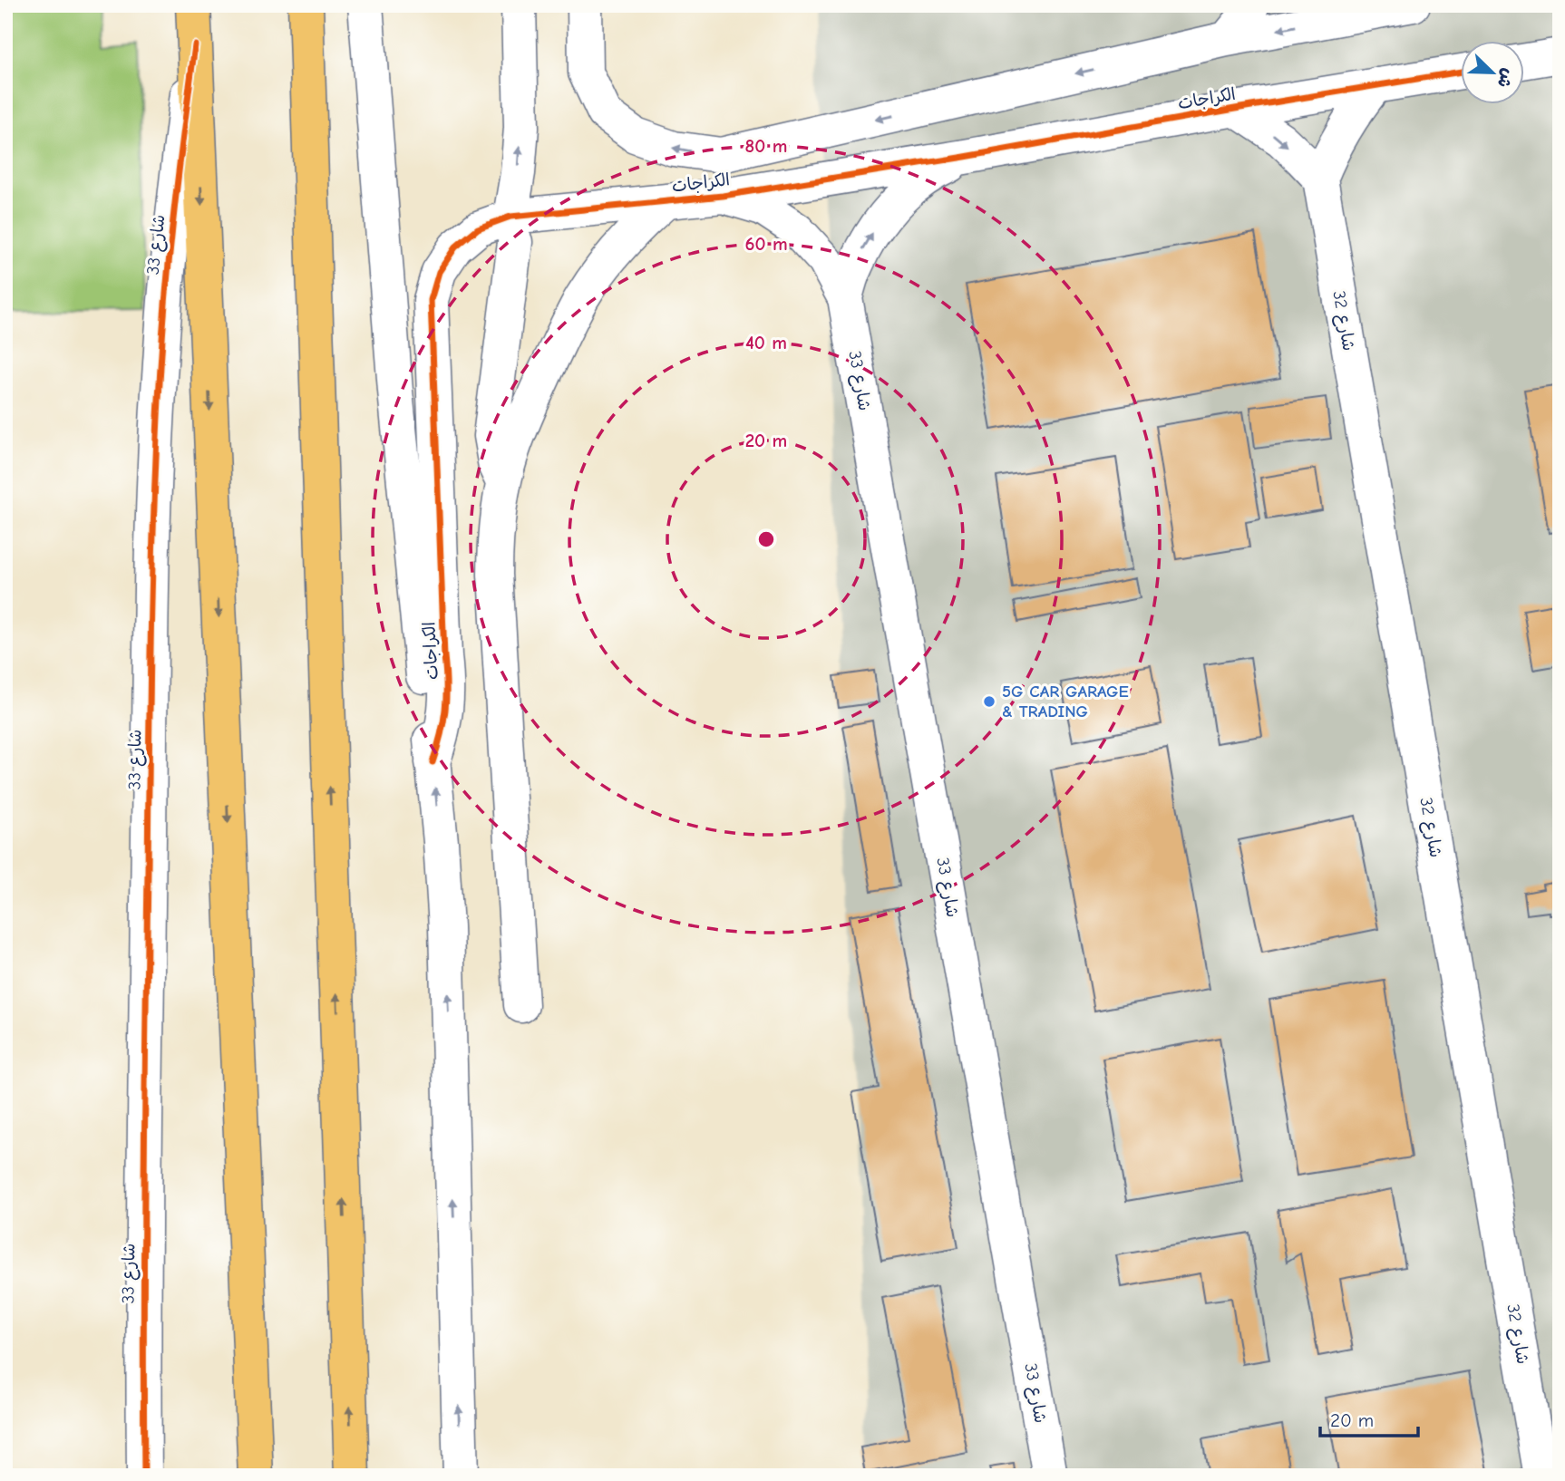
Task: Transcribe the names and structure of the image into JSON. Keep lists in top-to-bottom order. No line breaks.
{"streets":{"highway":["شارع 33"],"street":["الكراجات","شارع 32"]},"crossings":[["الكراجات","شارع 33"]],"places":["5G CAR GARAGE & TRADING"],"scale_bar":"20 m","north":"bottom right","rings":["80 m","60 m","40 m","20 m"]}
